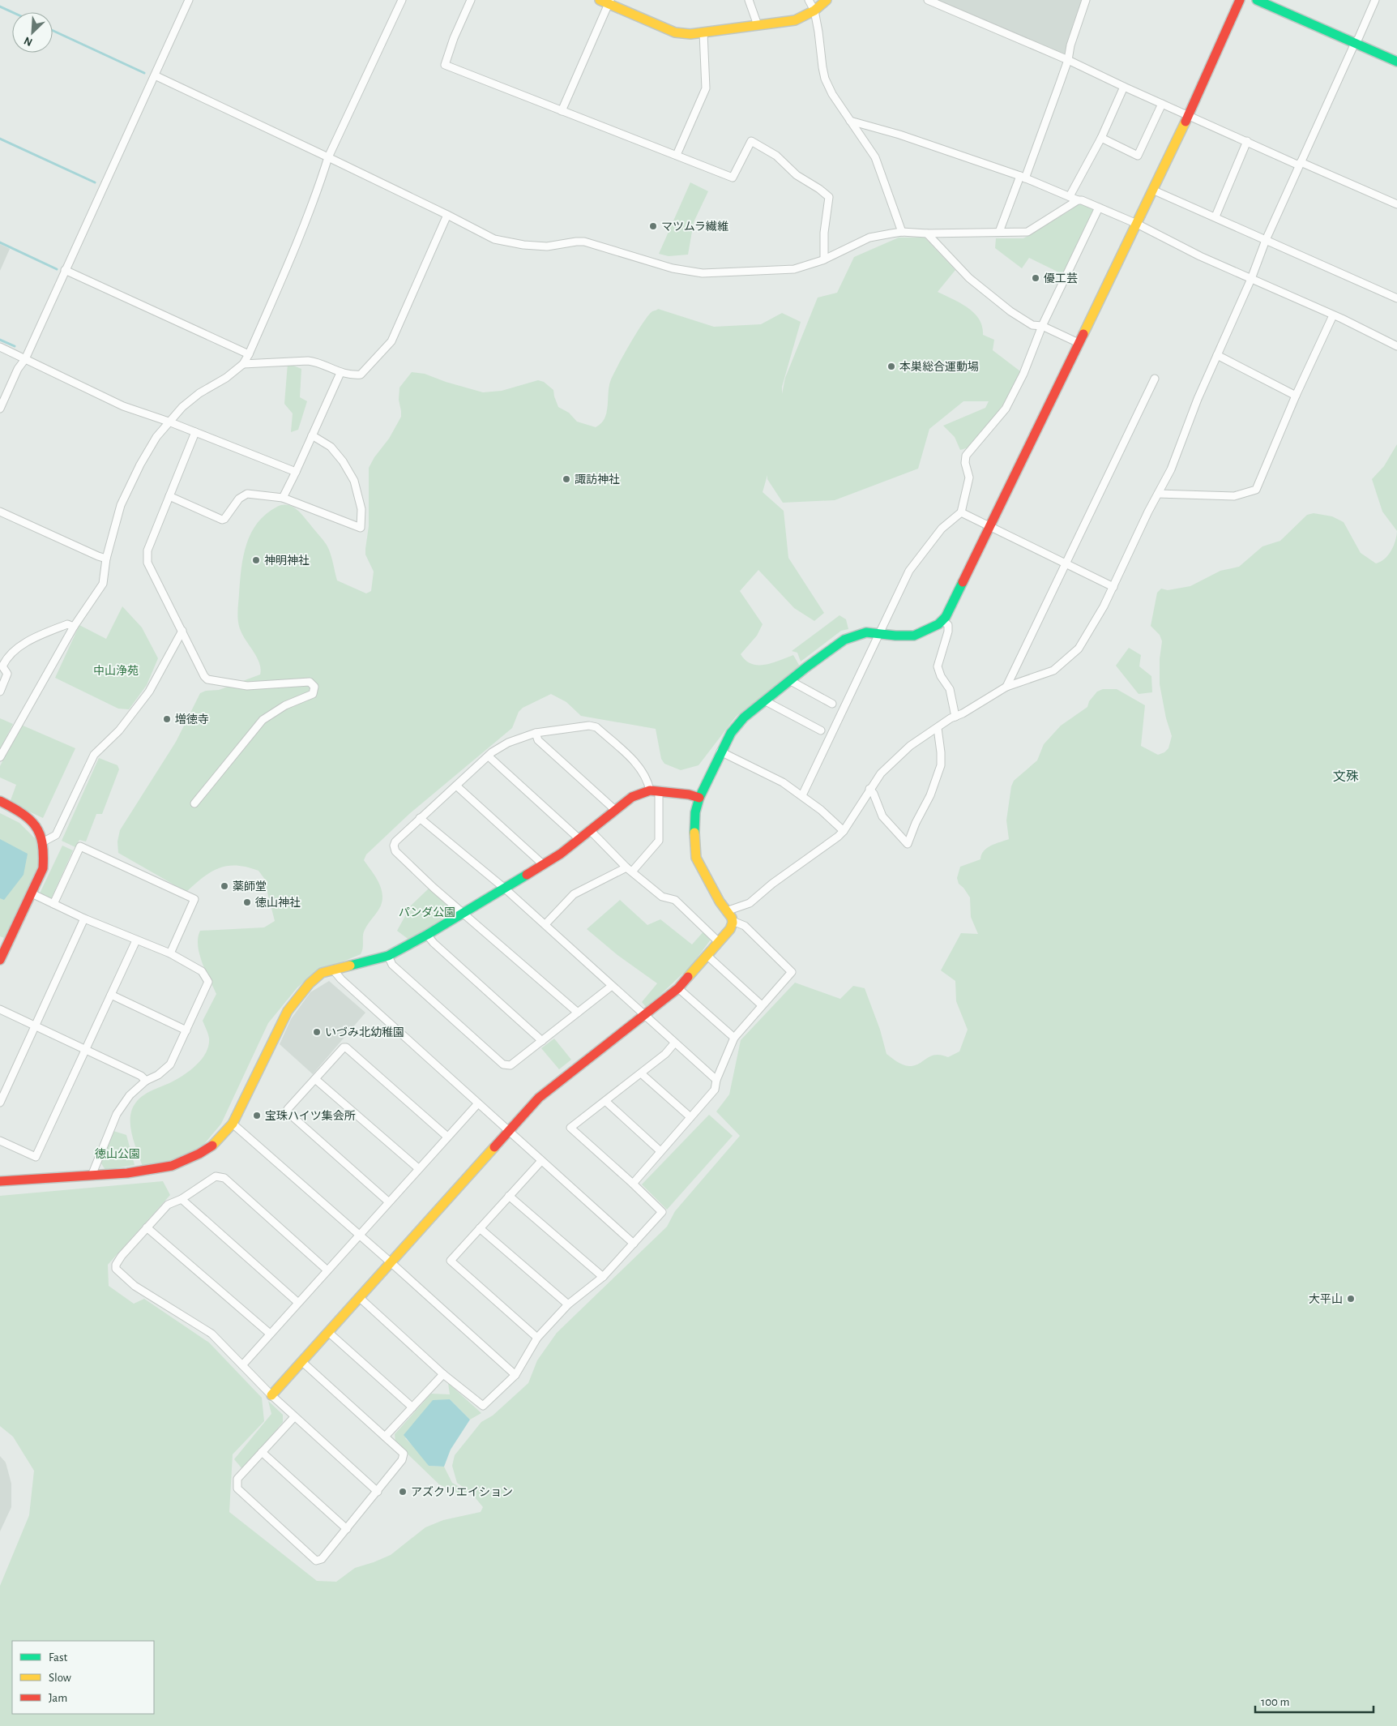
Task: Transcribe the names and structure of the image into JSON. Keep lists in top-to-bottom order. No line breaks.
{"districts":["文殊"],"parks":["中山浄苑","パンダ公園","徳山公園"],"places":["マツムラ繊維","優工芸","本巣総合運動場","諏訪神社","神明神社","増徳寺","薬師堂","徳山神社","いづみ北幼稚園","宝珠ハイツ集会所","大平山","アズクリエイション"],"legend":["Fast","Slow","Jam"],"scale_bar":"100 m","north":"bottom left"}
